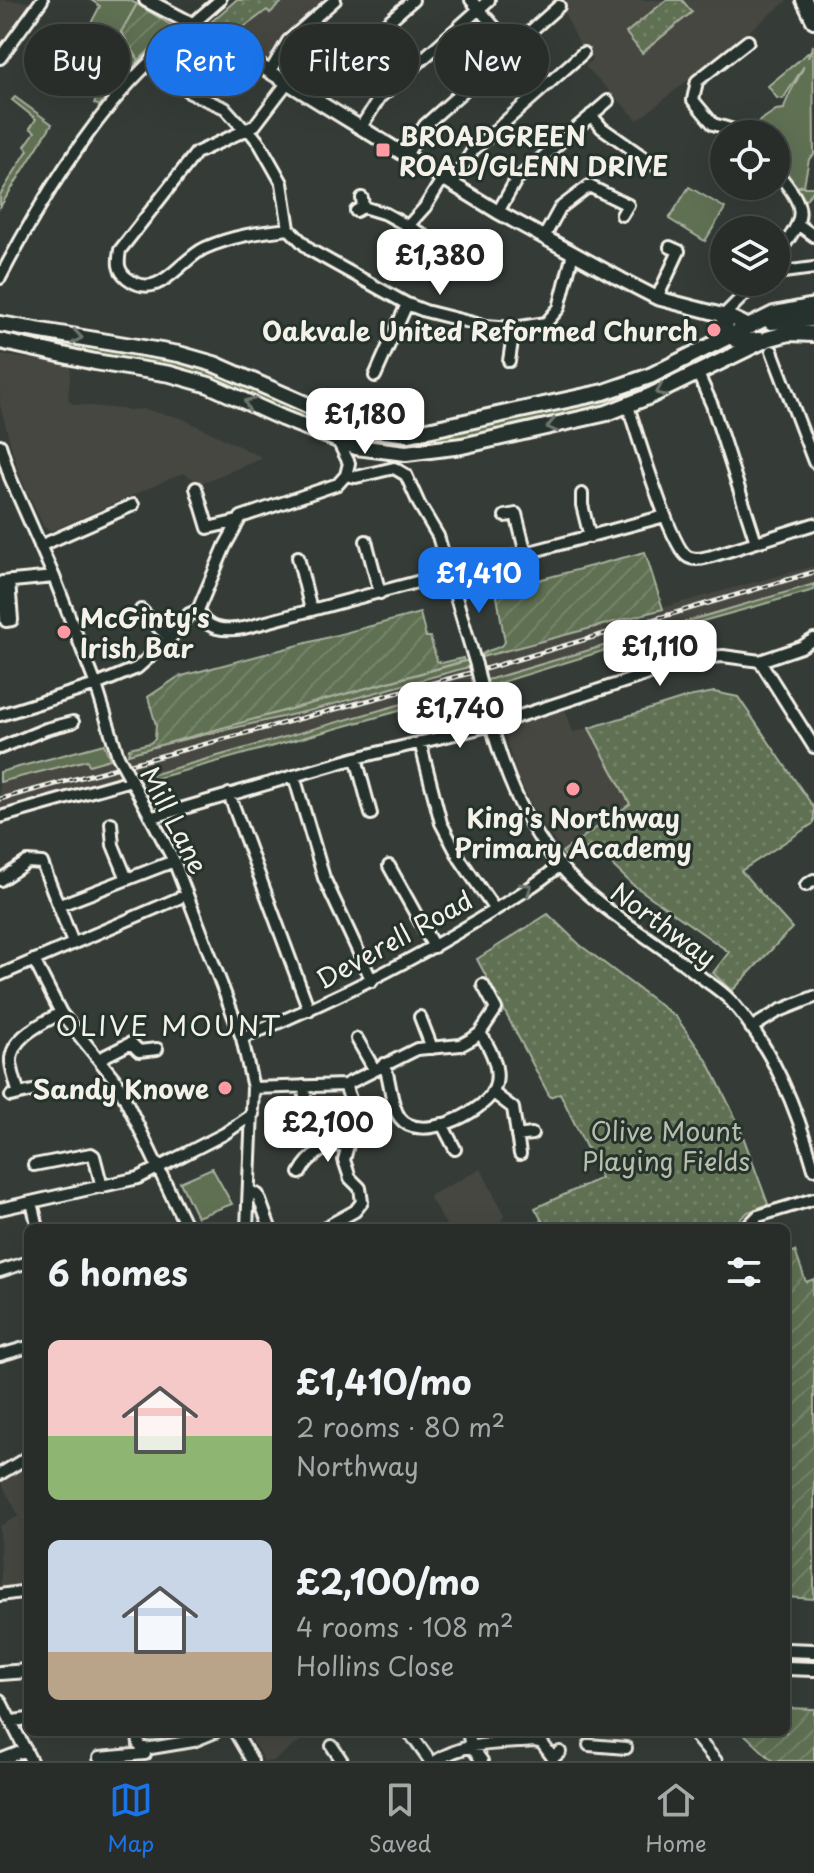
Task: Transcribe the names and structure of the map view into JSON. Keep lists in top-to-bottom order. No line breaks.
{"streets":{"street":["Mill Lane","Northway","Deverell Road"]},"crossings":[["Mill Lane","Deverell Road"],["Northway","Deverell Road"]],"districts":["OLIVE MOUNT"],"parks":["Olive Mount Playing Fields"],"places":{"transit":["BROADGREEN ROAD/GLENN DRIVE"],"other":["Oakvale United Reformed Church","McGinty's Irish Bar","King's Northway Primary Academy","Sandy Knowe"]},"page":{"chip":["Buy","Rent","Filters","New"],"price":["£1,380","£1,180","£1,410","£1,110","£1,740","£2,100"],"heading":"6 homes","list":[{"name":"£1,410/mo","note":"2 rooms · 80 m² · Northway"},{"name":"£2,100/mo","note":"4 rooms · 108 m² · Hollins Close"}],"tabs":["Map","Saved","Home"]}}
